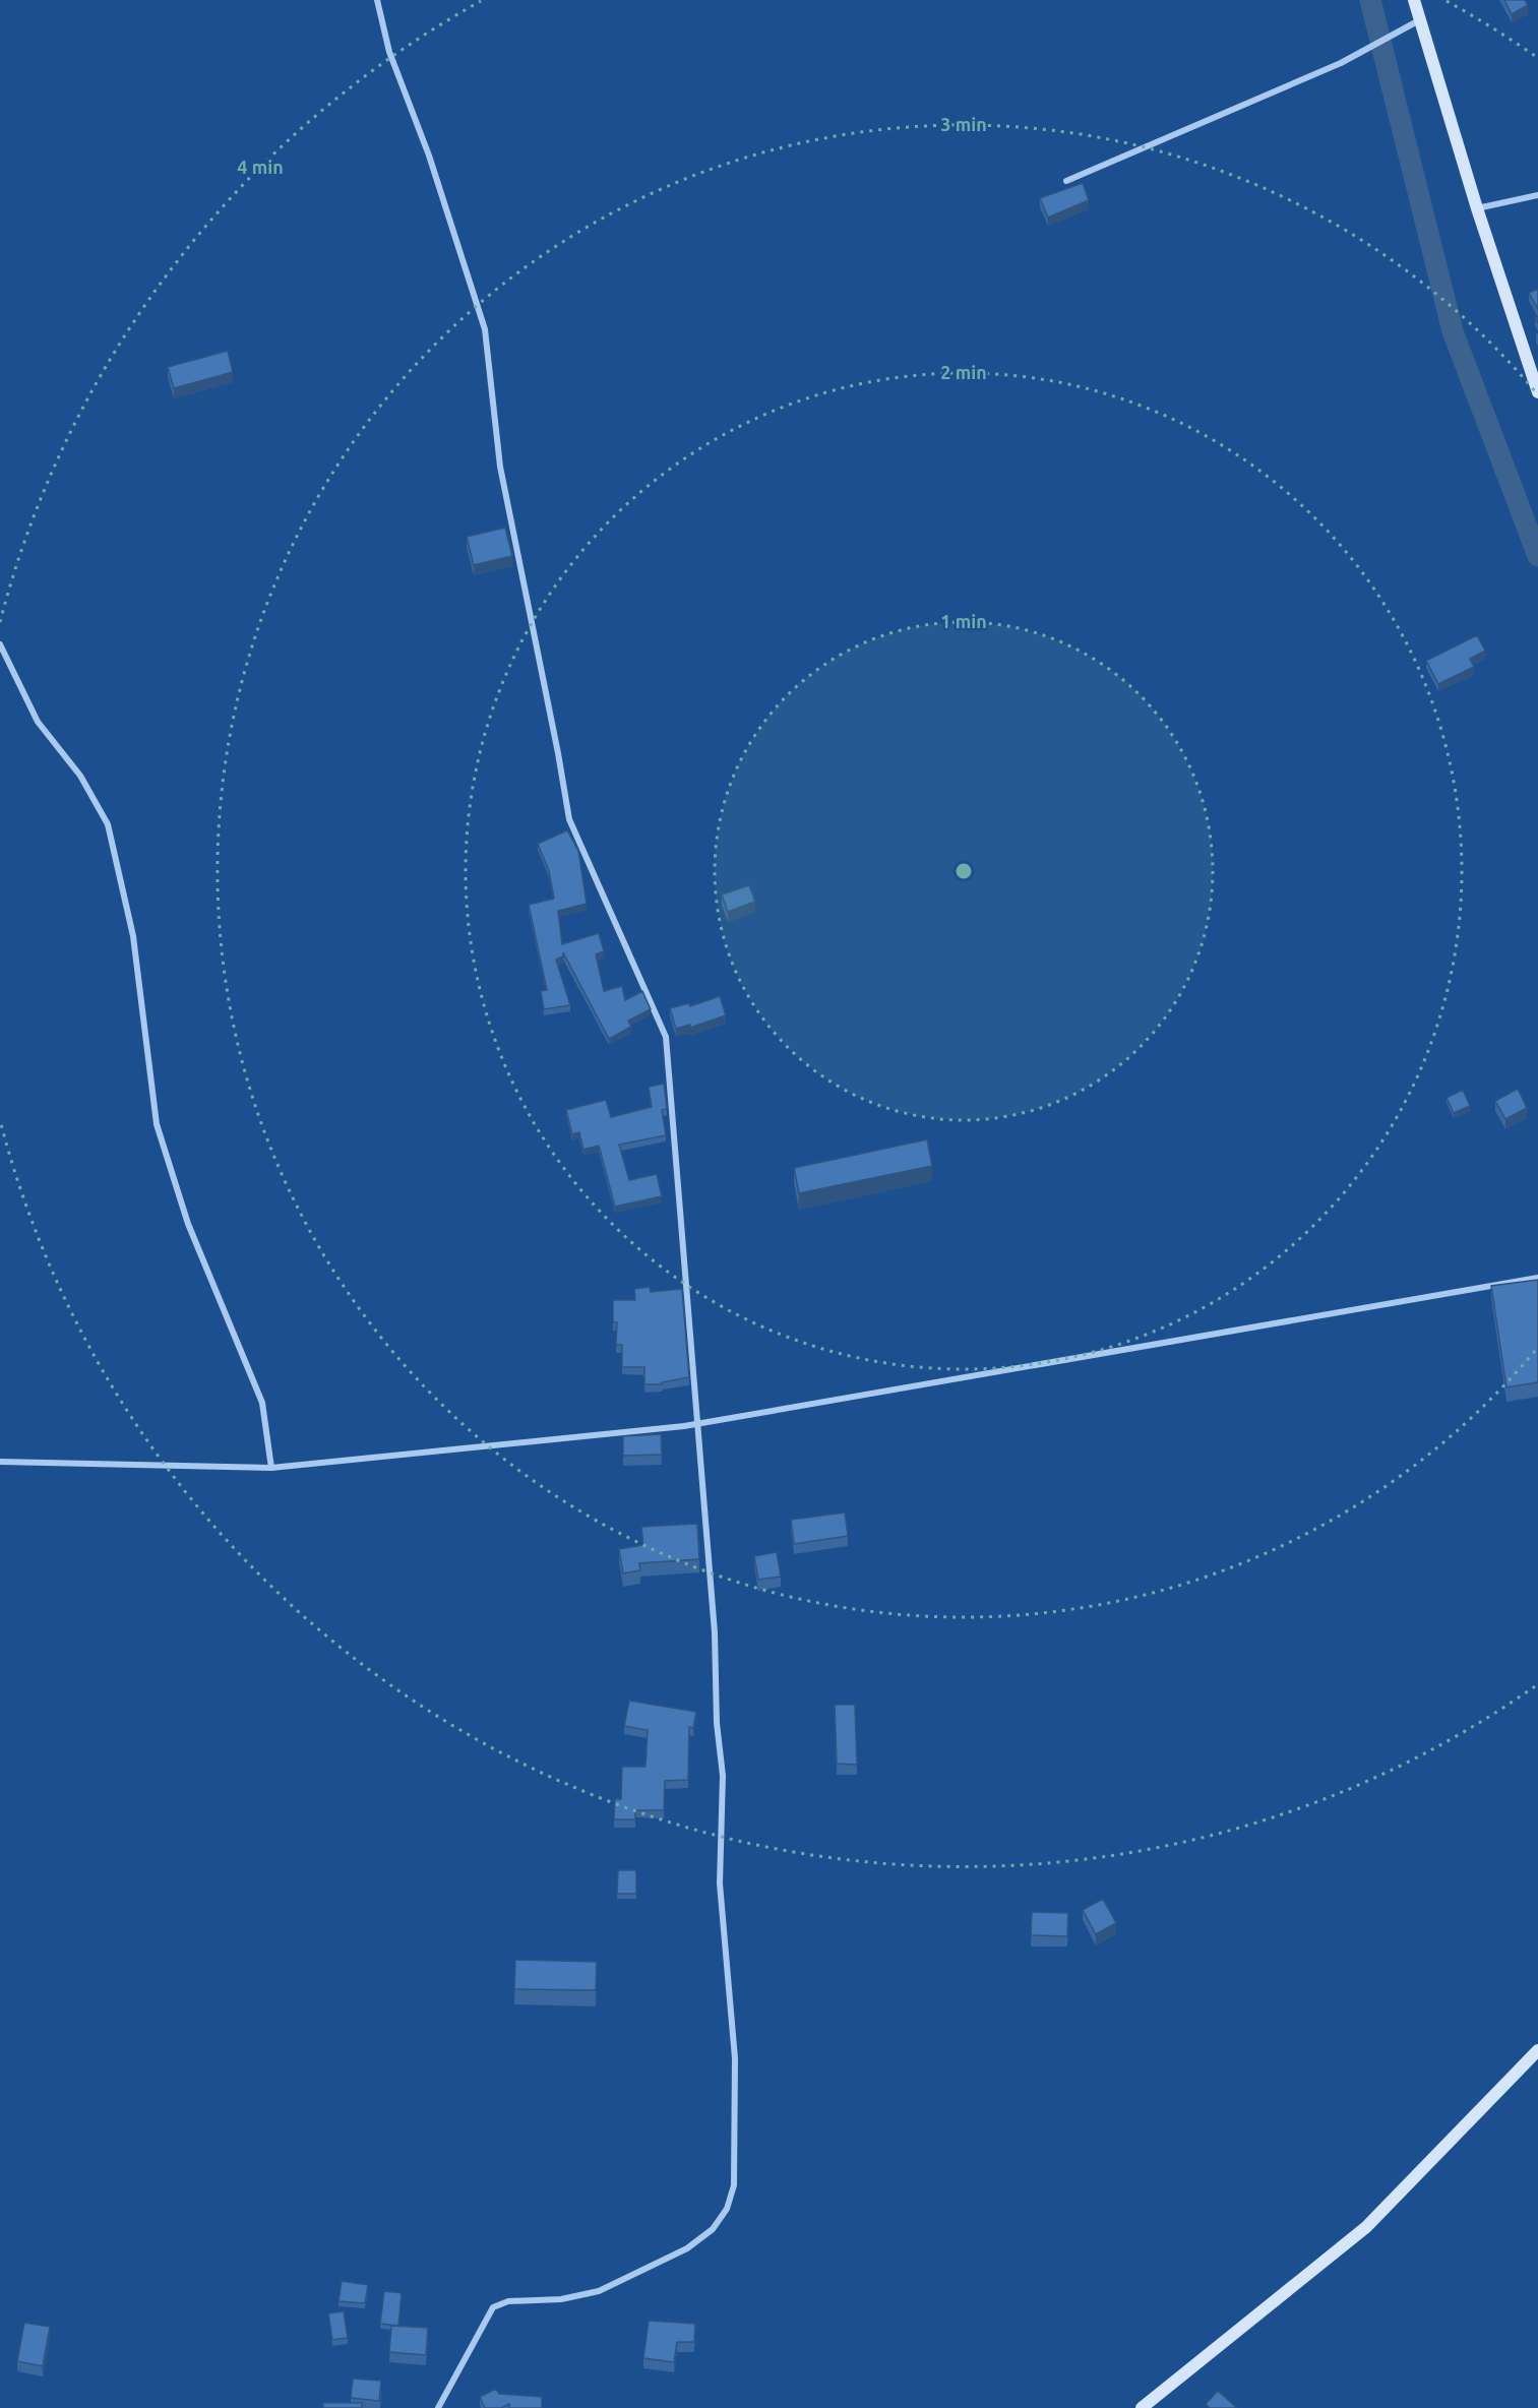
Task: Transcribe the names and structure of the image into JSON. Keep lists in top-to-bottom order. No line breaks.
{"rings":["3 min","4 min","2 min","1 min"]}
